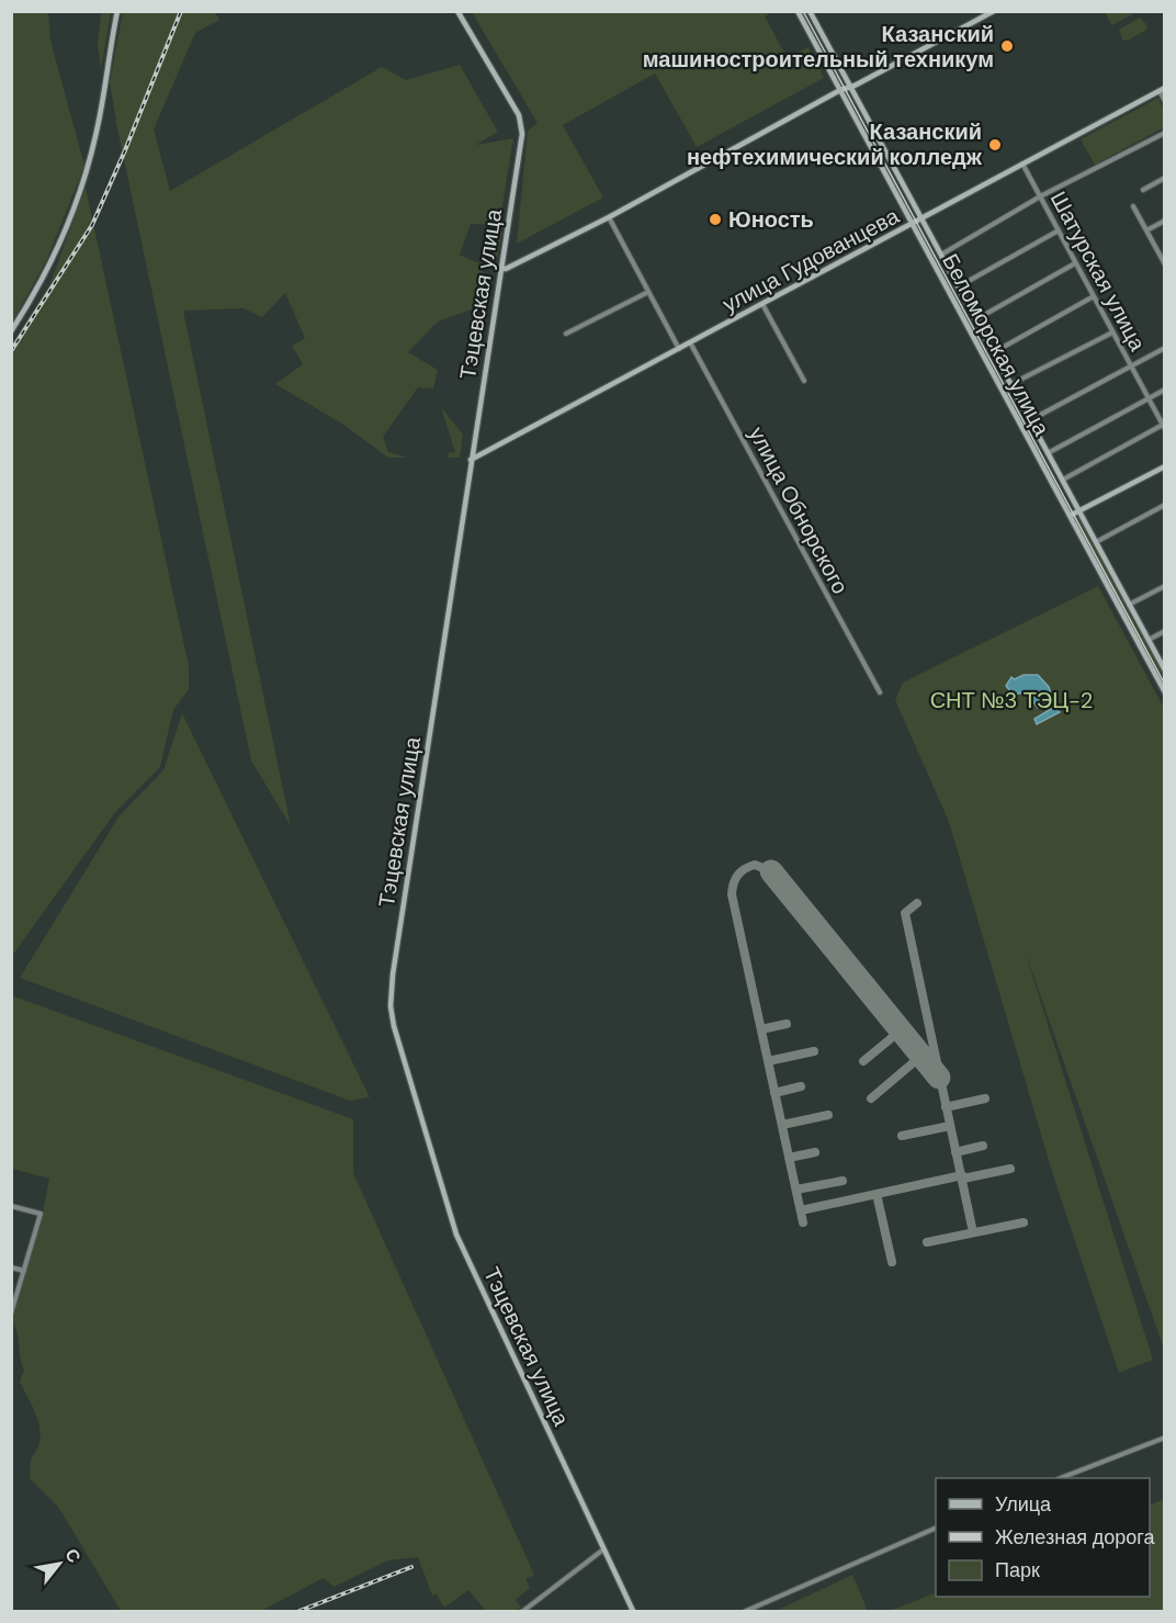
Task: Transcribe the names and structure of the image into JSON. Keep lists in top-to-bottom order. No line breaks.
{"streets":{"main road":["улица Гудованцева","Тэцевская улица","Беломорская улица"],"street":["Шатурская улица","улица Обнорского"]},"crossings":[["улица Гудованцева","Шатурская улица"],["улица Гудованцева","Тэцевская улица"],["улица Гудованцева","Беломорская улица"],["улица Гудованцева","улица Обнорского"]],"parks":["СНТ №3 ТЭЦ-2"],"places":["Казанский машиностроительный техникум","Казанский нефтехимический колледж","Юность"],"legend":["Улица","Железная дорога","Парк"],"north":"top right"}
